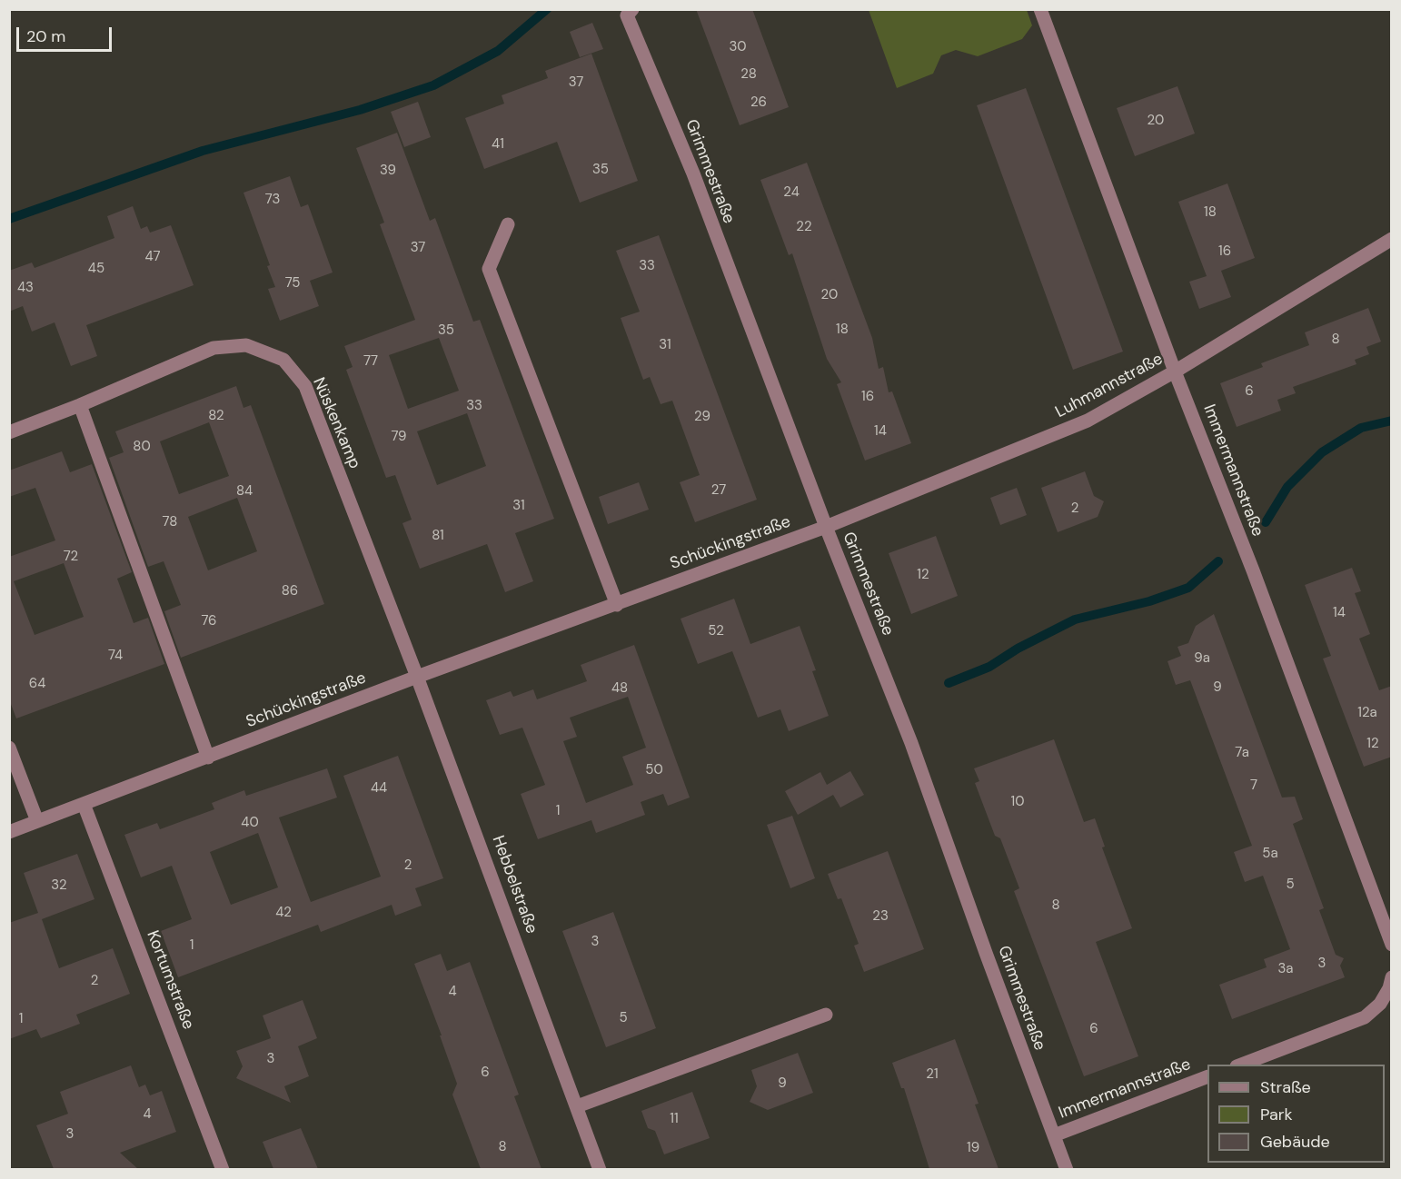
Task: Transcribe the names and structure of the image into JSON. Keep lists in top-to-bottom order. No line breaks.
{"streets":{"street":["Grimmestraße","Luhmannstraße","Nüskenkamp","Immermannstraße","Schückingstraße","Hebbelstraße","Kortumstraße"]},"crossings":[["Grimmestraße","Luhmannstraße"],["Grimmestraße","Immermannstraße"],["Grimmestraße","Schückingstraße"],["Luhmannstraße","Immermannstraße"],["Luhmannstraße","Schückingstraße"],["Nüskenkamp","Schückingstraße"],["Nüskenkamp","Hebbelstraße"],["Schückingstraße","Hebbelstraße"],["Schückingstraße","Kortumstraße"]],"house_numbers":["30","28","37","26","20","41","35","39","24","73","18","22","37","16","47","33","45","75","43","20","18","35","8","31","77","6","16","33","82","29","14","79","80","27","84","31","2","78","81","72","12","86","14","76","52","74","9a","64","9","48","12a","12","7a","50","7","44","10","1","40","5a","2","5","32","8","42","23","3","1","3","3a","2","4","5","1","6","3","6","21","9","4","11","3","8","19"],"legend":["Straße","Park","Gebäude"],"scale_bar":"20 m"}
